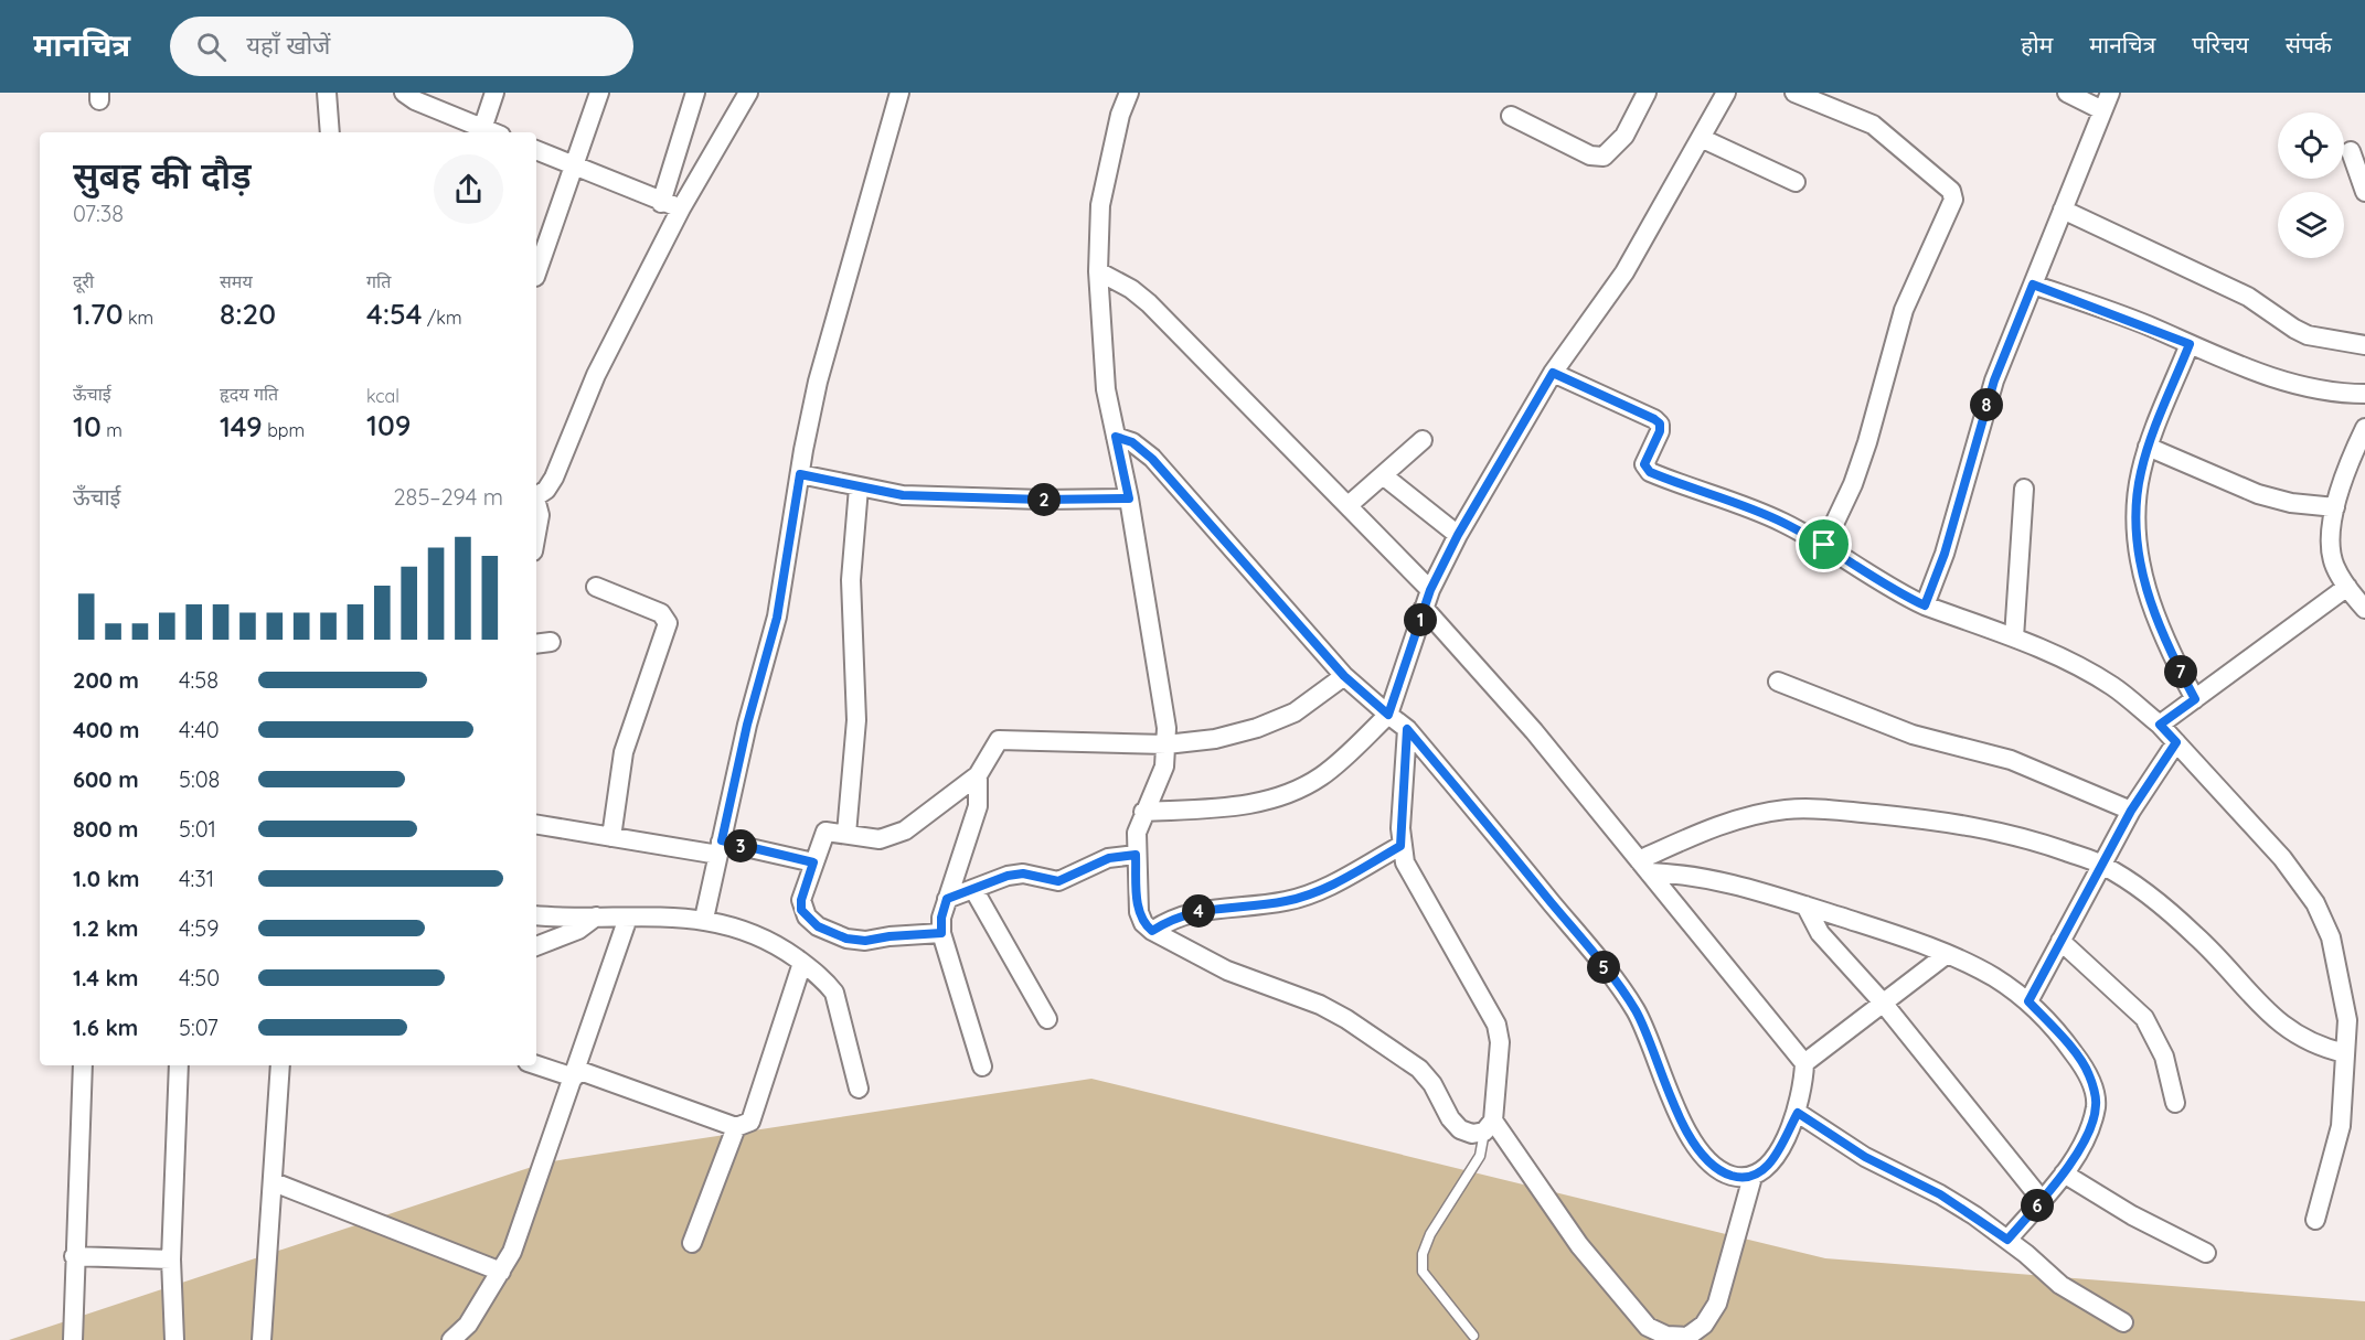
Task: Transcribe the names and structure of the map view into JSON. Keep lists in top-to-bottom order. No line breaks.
{"page":{"header":"मानचित्र","search":"यहाँ खोजें","nav":["होम","मानचित्र","परिचय","संपर्क"],"heading":["सुबह की दौड़","07:38"],"stats":[["दूरी","1.70 km"],["समय","8:20"],["गति","4:54 /km"],["ऊँचाई","10 m"],["हृदय गति","149 bpm"],["kcal","109"]],"pins":["8","2","1","7","3","4","5","6"],"chart":["ऊँचाई","285–294 m"],"list":[{"name":"200 m","note":"4:58"},{"name":"400 m","note":"4:40"},{"name":"600 m","note":"5:08"},{"name":"800 m","note":"5:01"},{"name":"1.0 km","note":"4:31"},{"name":"1.2 km","note":"4:59"},{"name":"1.4 km","note":"4:50"},{"name":"1.6 km","note":"5:07"}]}}
